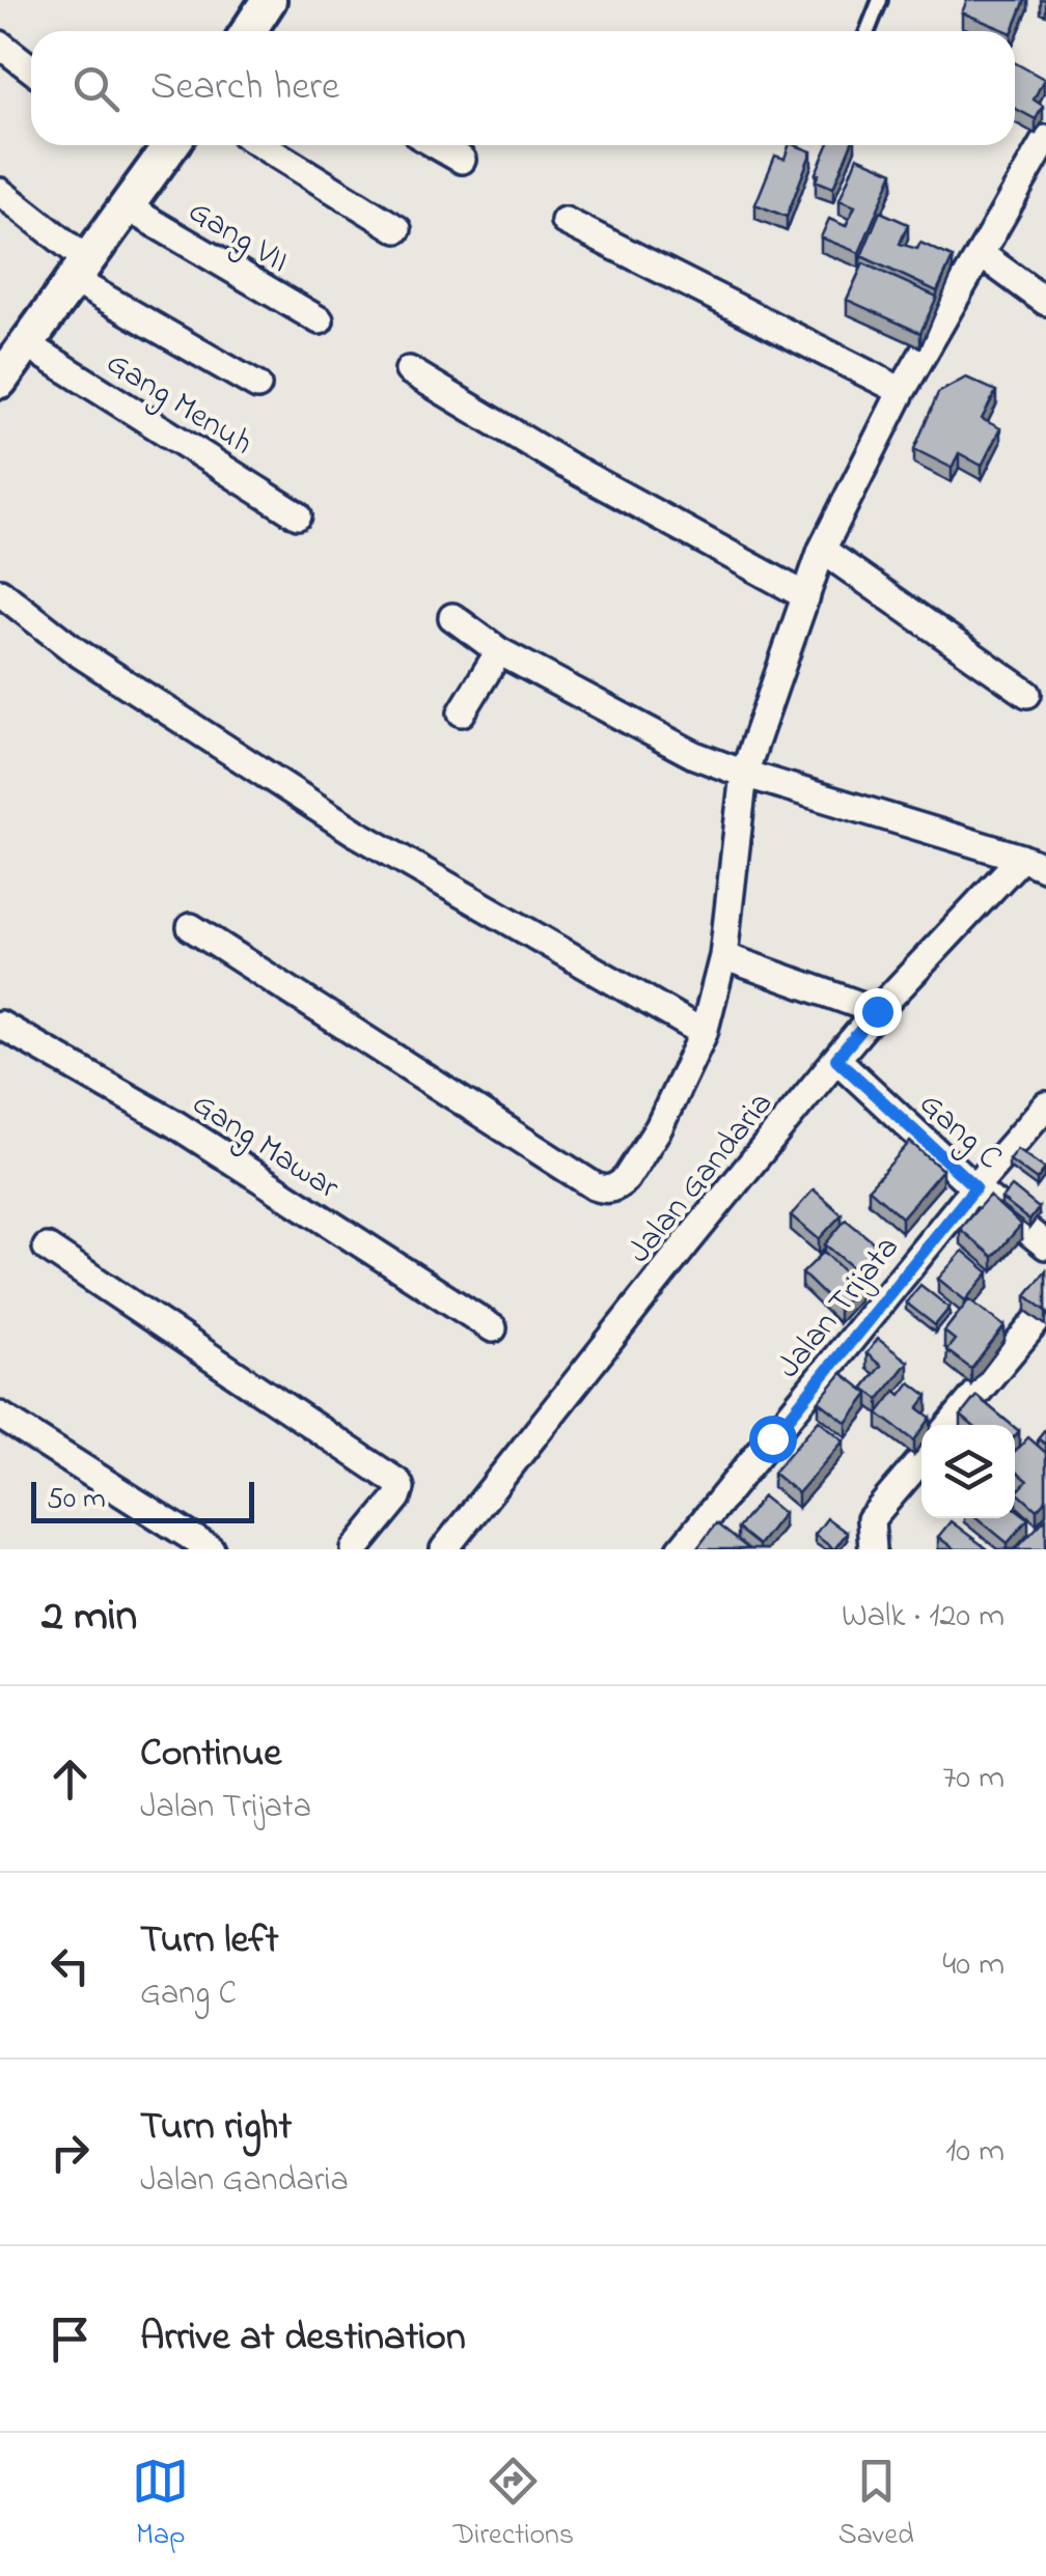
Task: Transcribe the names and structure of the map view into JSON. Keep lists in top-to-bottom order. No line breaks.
{"streets":{"street":["Gang VII","Gang Menuh","Gang C","Gang Mawar","Jalan Gandaria","Jalan Trijata"]},"crossings":[["Gang C","Jalan Gandaria"],["Gang C","Jalan Trijata"]],"scale_bar":"50 m","page":{"search":"Search here","scale":"50 m","heading":["2 min","Walk · 120 m"],"list":[["Continue","Jalan Trijata","70 m"],["Turn left","Gang C","40 m"],["Turn right","Jalan Gandaria","10 m"],"Arrive at destination"],"nav":["Map","Directions","Saved"]}}
